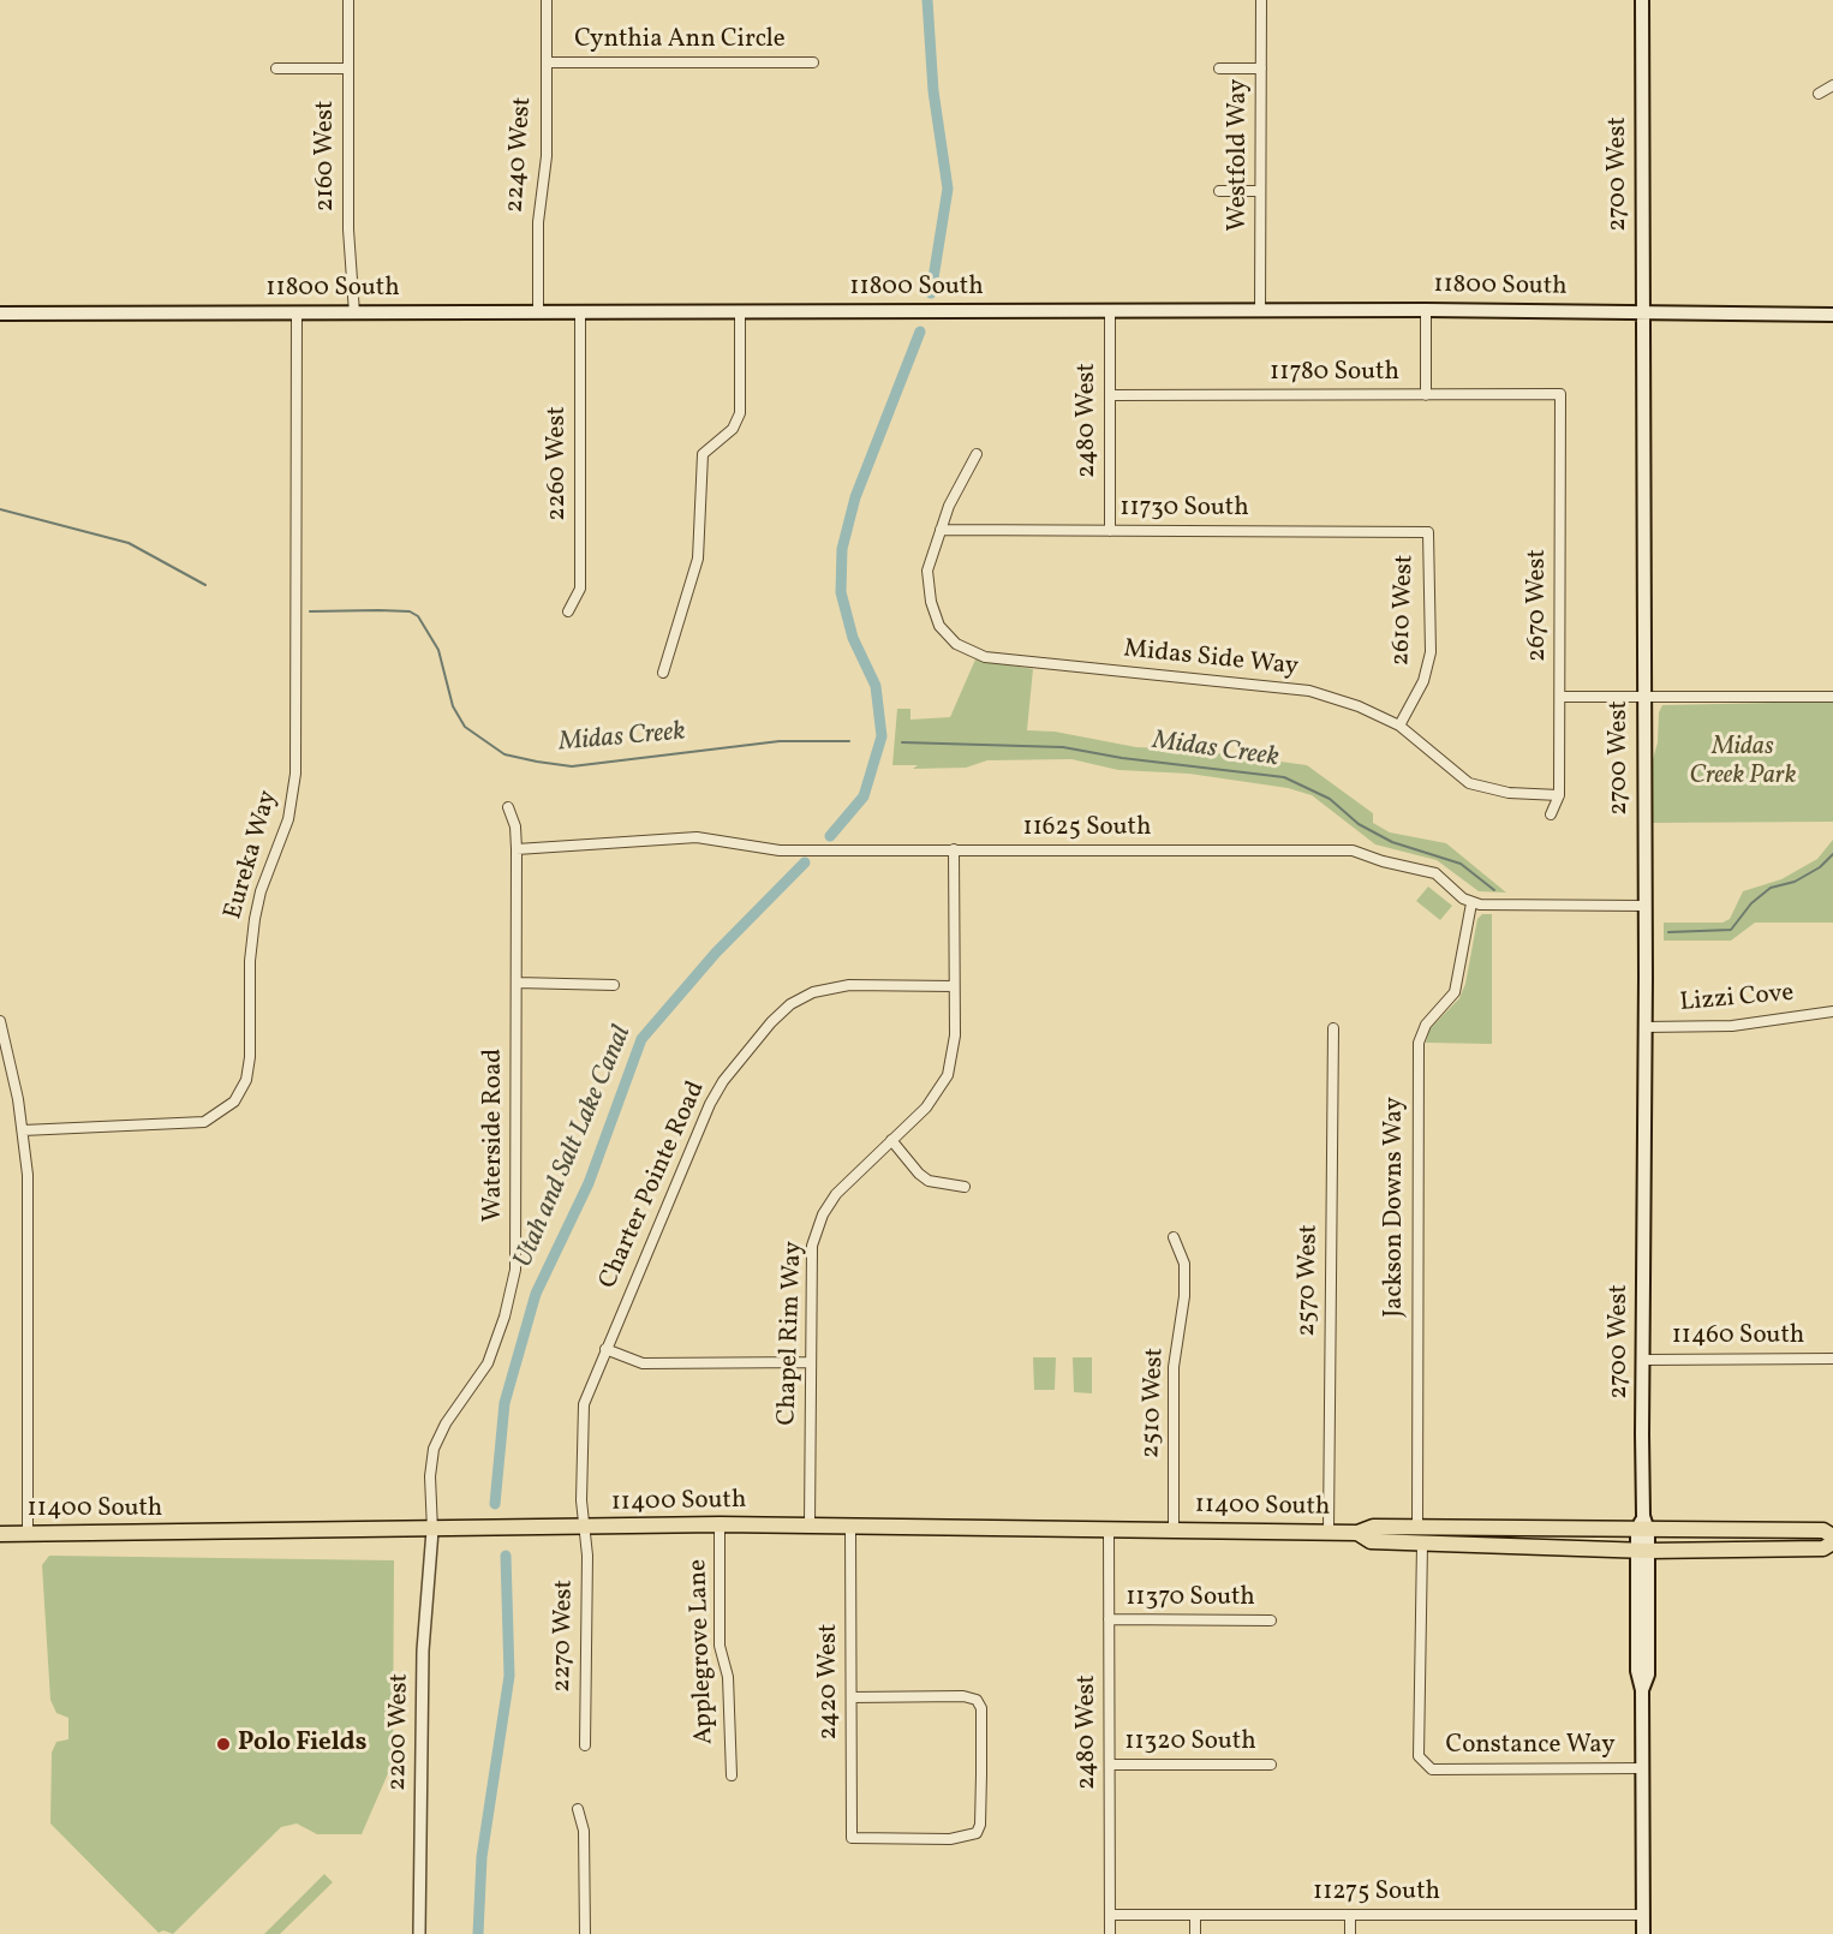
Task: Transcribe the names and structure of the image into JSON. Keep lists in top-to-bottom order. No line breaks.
{"streets":{"main road":["2700 West","11800 South","11400 South"],"street":["Cynthia Ann Circle","2240 West","Westfold Way","2160 West","11780 South","2480 West","2260 West","11730 South","2670 West","2610 West","Midas Side Way","11625 South","Eureka Way","Lizzi Cove","Waterside Road","Charter Pointe Road","Jackson Downs Way","2570 West","Chapel Rim Way","11460 South","2510 West","11370 South","2270 West","Applegrove Lane","2420 West","2200 West","11320 South","Constance Way","11275 South"]},"crossings":[["Cynthia Ann Circle","2240 West"],["2240 West","11800 South"],["Westfold Way","11800 South"],["2160 West","11800 South"],["2700 West","11800 South"],["2700 West","Lizzi Cove"],["2700 West","11460 South"],["2700 West","11400 South"],["2700 West","Constance Way"],["2700 West","11275 South"],["11800 South","2480 West"],["11800 South","2260 West"],["11800 South","Eureka Way"],["11780 South","2480 West"],["11780 South","2670 West"],["2480 West","11730 South"],["2480 West","11400 South"],["2480 West","11370 South"],["2480 West","11320 South"],["2480 West","11275 South"],["11730 South","2610 West"],["11730 South","Midas Side Way"],["2670 West","Midas Side Way"],["2610 West","Midas Side Way"],["11625 South","Waterside Road"],["11625 South","Jackson Downs Way"],["11625 South","Chapel Rim Way"],["Waterside Road","11400 South"],["Waterside Road","2200 West"],["Charter Pointe Road","Chapel Rim Way"],["Charter Pointe Road","11400 South"],["Charter Pointe Road","2270 West"],["Jackson Downs Way","11400 South"],["2570 West","11400 South"],["Chapel Rim Way","11400 South"],["2510 West","11400 South"],["11400 South","2270 West"],["11400 South","Applegrove Lane"],["11400 South","2420 West"],["11400 South","2200 West"],["11400 South","Constance Way"]],"water":["Midas Creek","Utah and Salt Lake Canal"],"parks":["Midas Creek Park"],"places":["Polo Fields"]}
